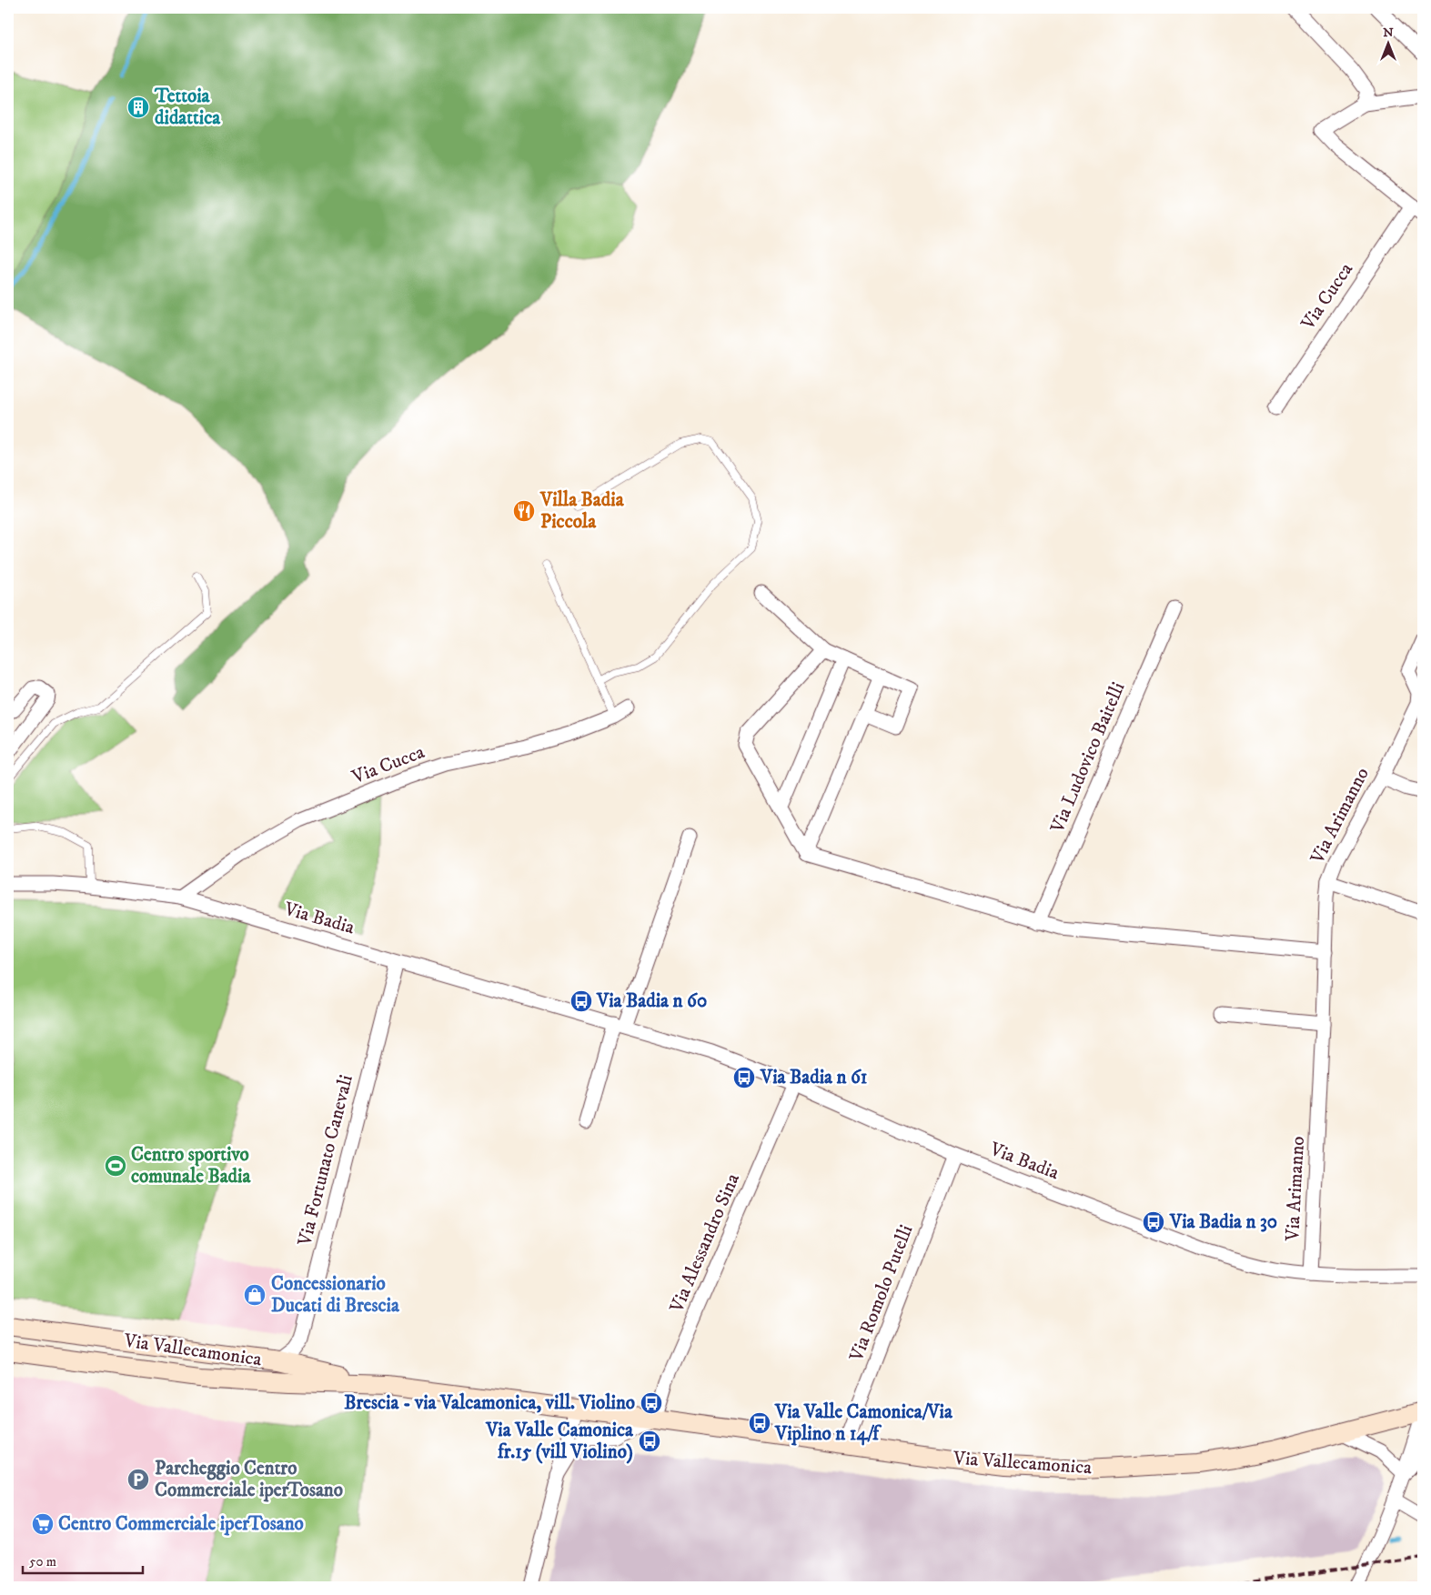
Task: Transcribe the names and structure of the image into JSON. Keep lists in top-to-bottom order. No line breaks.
{"streets":{"main road":["Via Vallecamonica"],"street":["Via Cucca","Via Ludovico Baitelli","Via Arimanno","Via Badia","Via Fortunato Canevali","Via Alessandro Sina","Via Romolo Putelli"]},"crossings":[["Via Cucca","Via Badia"],["Via Arimanno","Via Badia"],["Via Badia","Via Fortunato Canevali"],["Via Badia","Via Alessandro Sina"],["Via Badia","Via Romolo Putelli"],["Via Fortunato Canevali","Via Vallecamonica"],["Via Alessandro Sina","Via Vallecamonica"],["Via Romolo Putelli","Via Vallecamonica"]],"places":{"building":["Tettoia didattica"],"restaurant":["Villa Badia Piccola"],"bus stop":["Via Badia n 60","Via Badia n 61","Via Badia n 30","Brescia - via Valcamonica, vill. Violino","Via Valle Camonica/Via Viplino n 14/f","Via Valle Camonica fr.15 (vill Violino)"],"sports":["Centro sportivo comunale Badia"],"shop":["Concessionario Ducati di Brescia"],"parking":["Parcheggio Centro Commerciale iperTosano"],"supermarket":["Centro Commerciale iperTosano"]},"scale_bar":"50 m","north":"top"}
